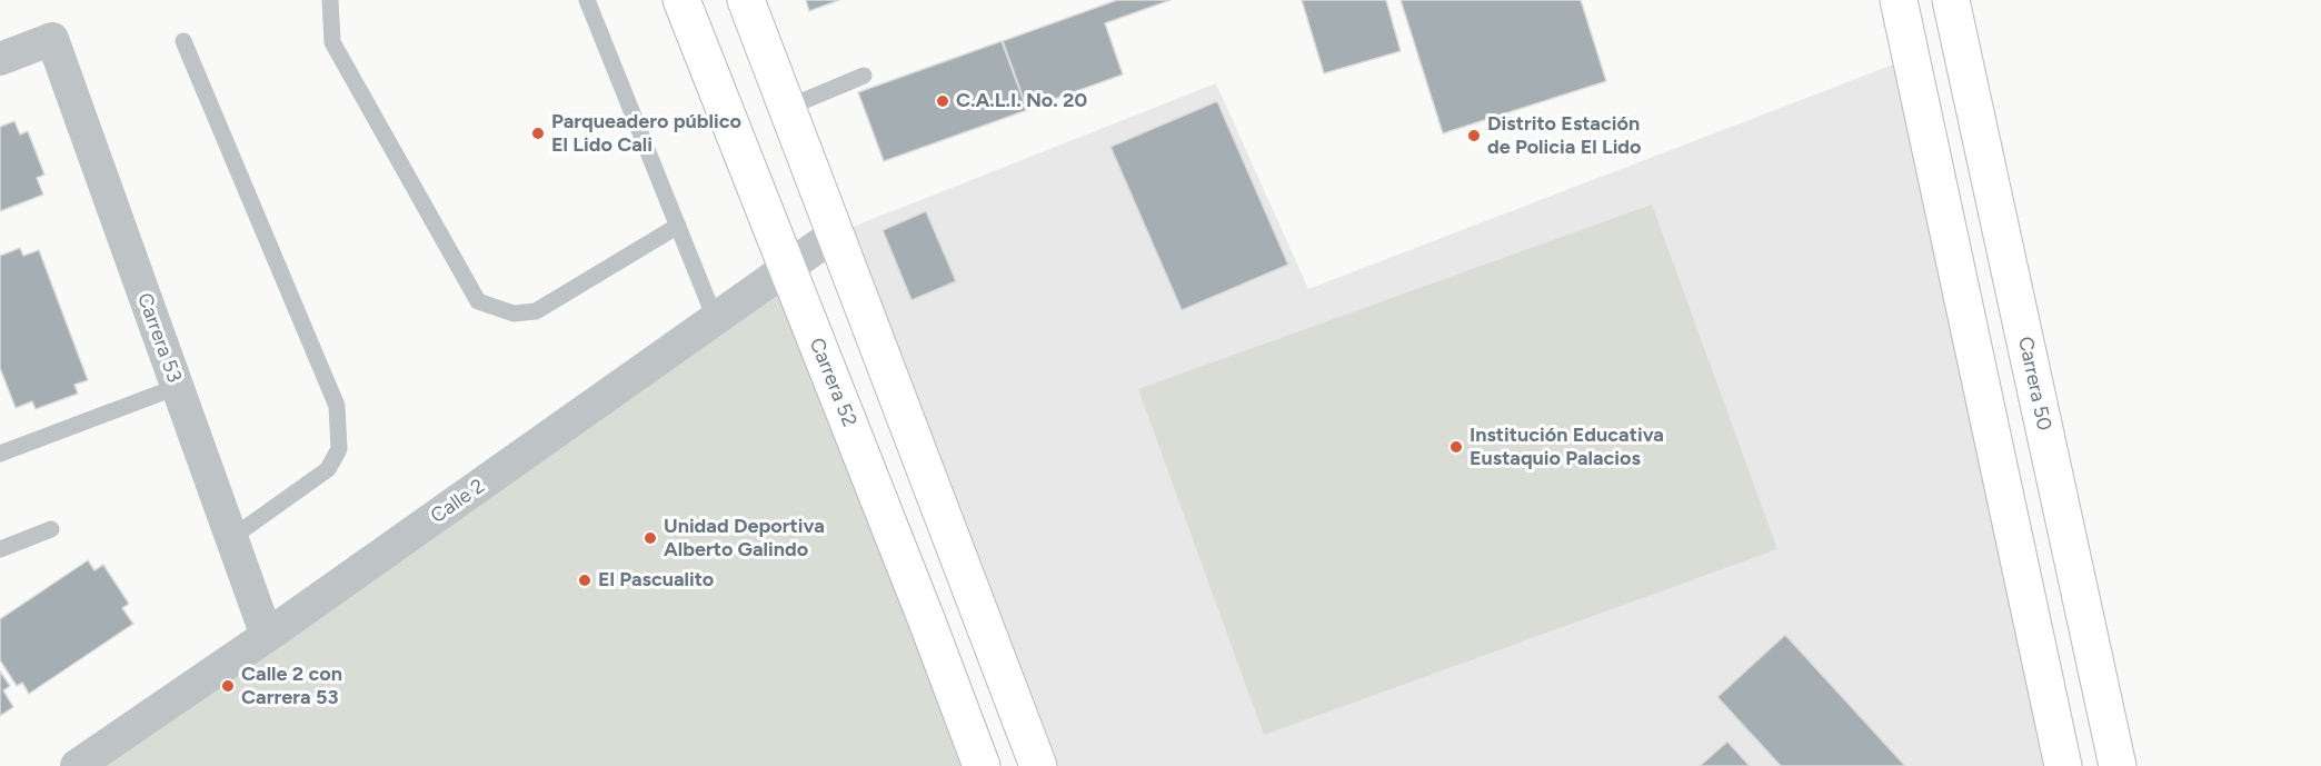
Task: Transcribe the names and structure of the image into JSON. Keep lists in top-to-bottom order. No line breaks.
{"streets":{"main road":["Carrera 52","Carrera 50"],"street":["Carrera 53","Calle 2"]},"crossings":[["Carrera 53","Calle 2"],["Carrera 52","Calle 2"]],"places":["C.A.L.I. No. 20","Parqueadero público El Lido Cali","Distrito Estación de Policia El Lido","Institución Educativa Eustaquio Palacios","Unidad Deportiva Alberto Galindo","El Pascualito","Calle 2 con Carrera 53"]}
